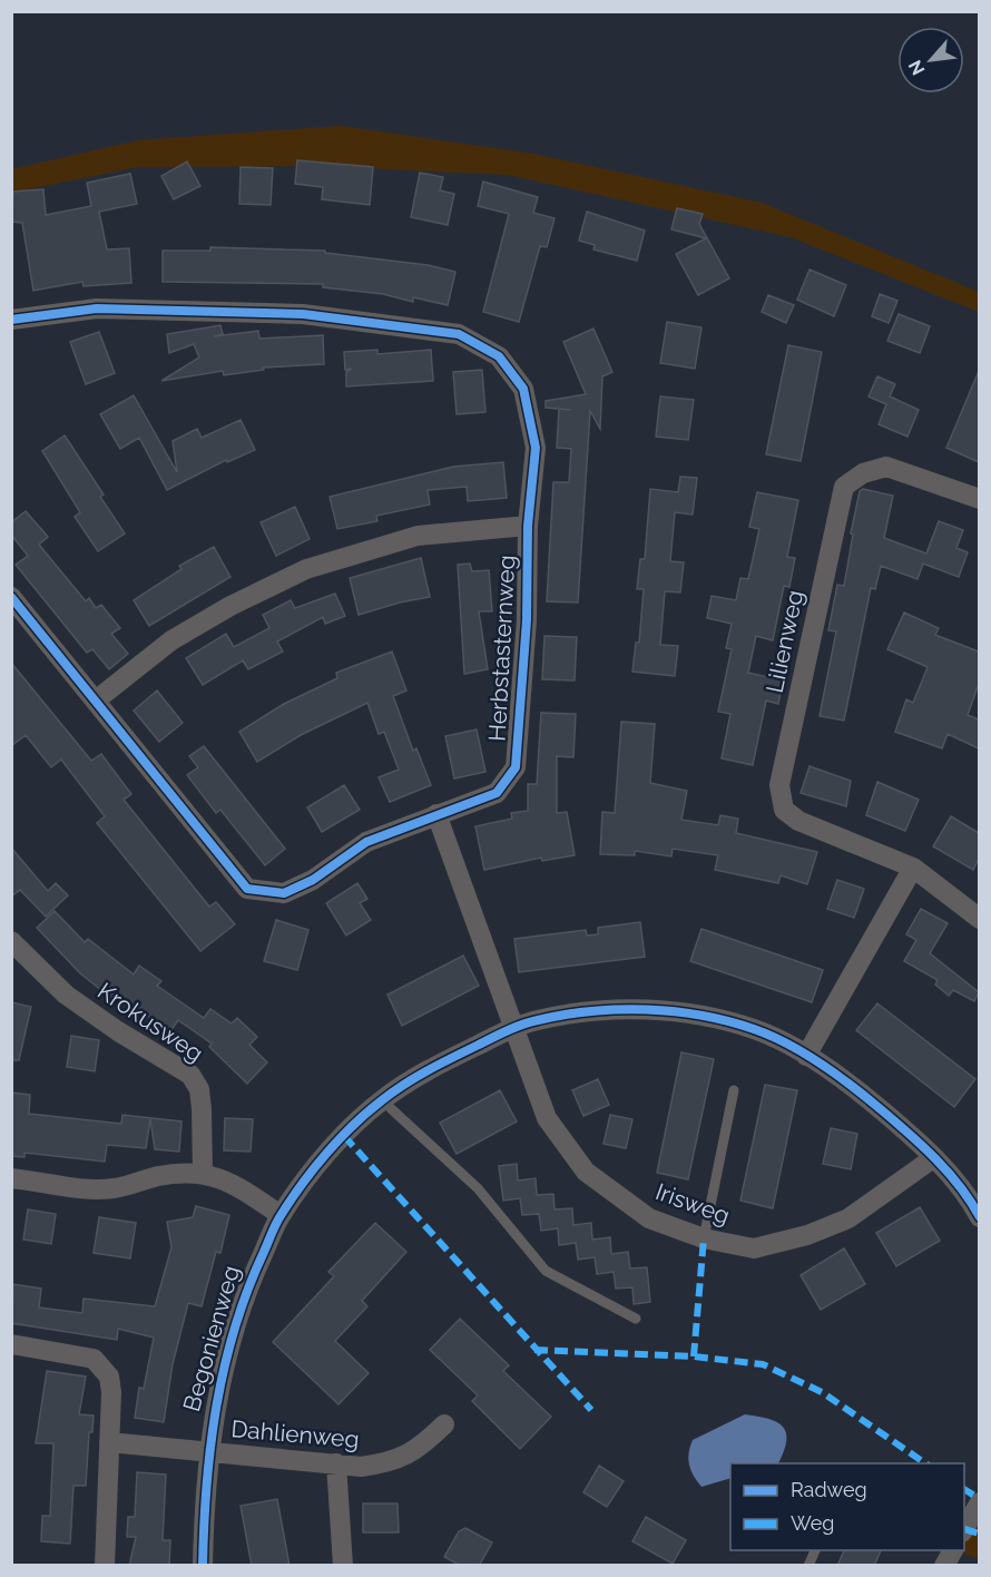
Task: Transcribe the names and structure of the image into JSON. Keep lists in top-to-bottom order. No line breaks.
{"streets":{"street":["Lilienweg","Herbstasternweg","Krokusweg","Irisweg","Begonienweg","Dahlienweg"]},"crossings":[["Irisweg","Begonienweg"],["Begonienweg","Dahlienweg"]],"legend":["Radweg","Weg"],"north":"bottom left"}
